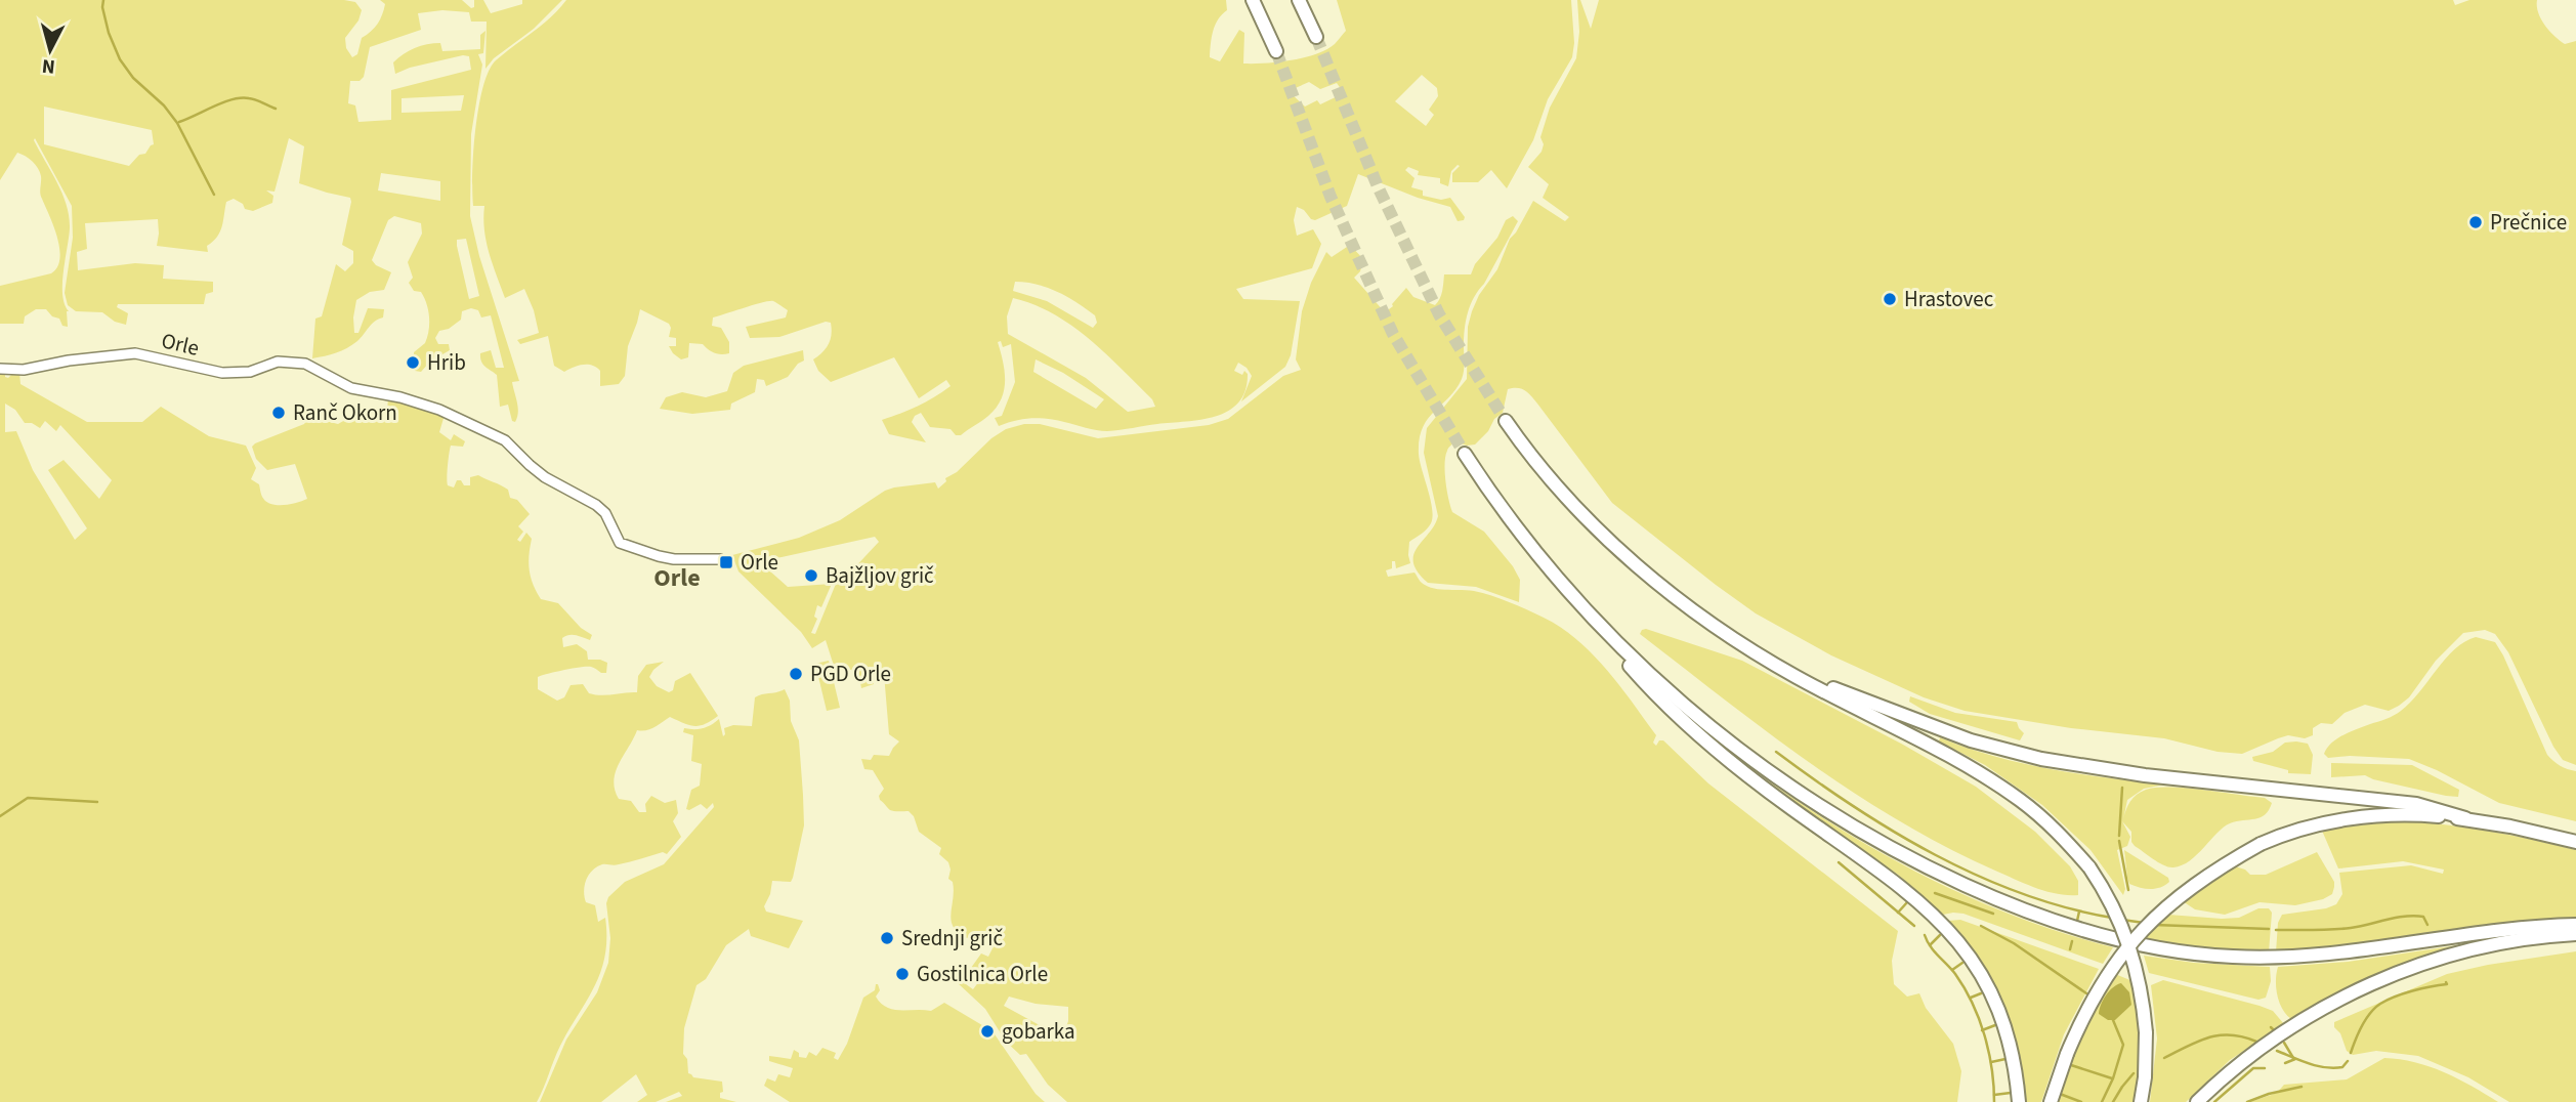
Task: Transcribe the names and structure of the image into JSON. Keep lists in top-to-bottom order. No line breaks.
{"streets":{"street":["Orle"]},"districts":["Orle"],"places":{"other":["Prečnice","Hrastovec","Hrib","Ranč Okorn","Bajžljov grič","PGD Orle","Srednji grič","Gostilnica Orle","gobarka"],"transit":["Orle"]},"north":"bottom"}
